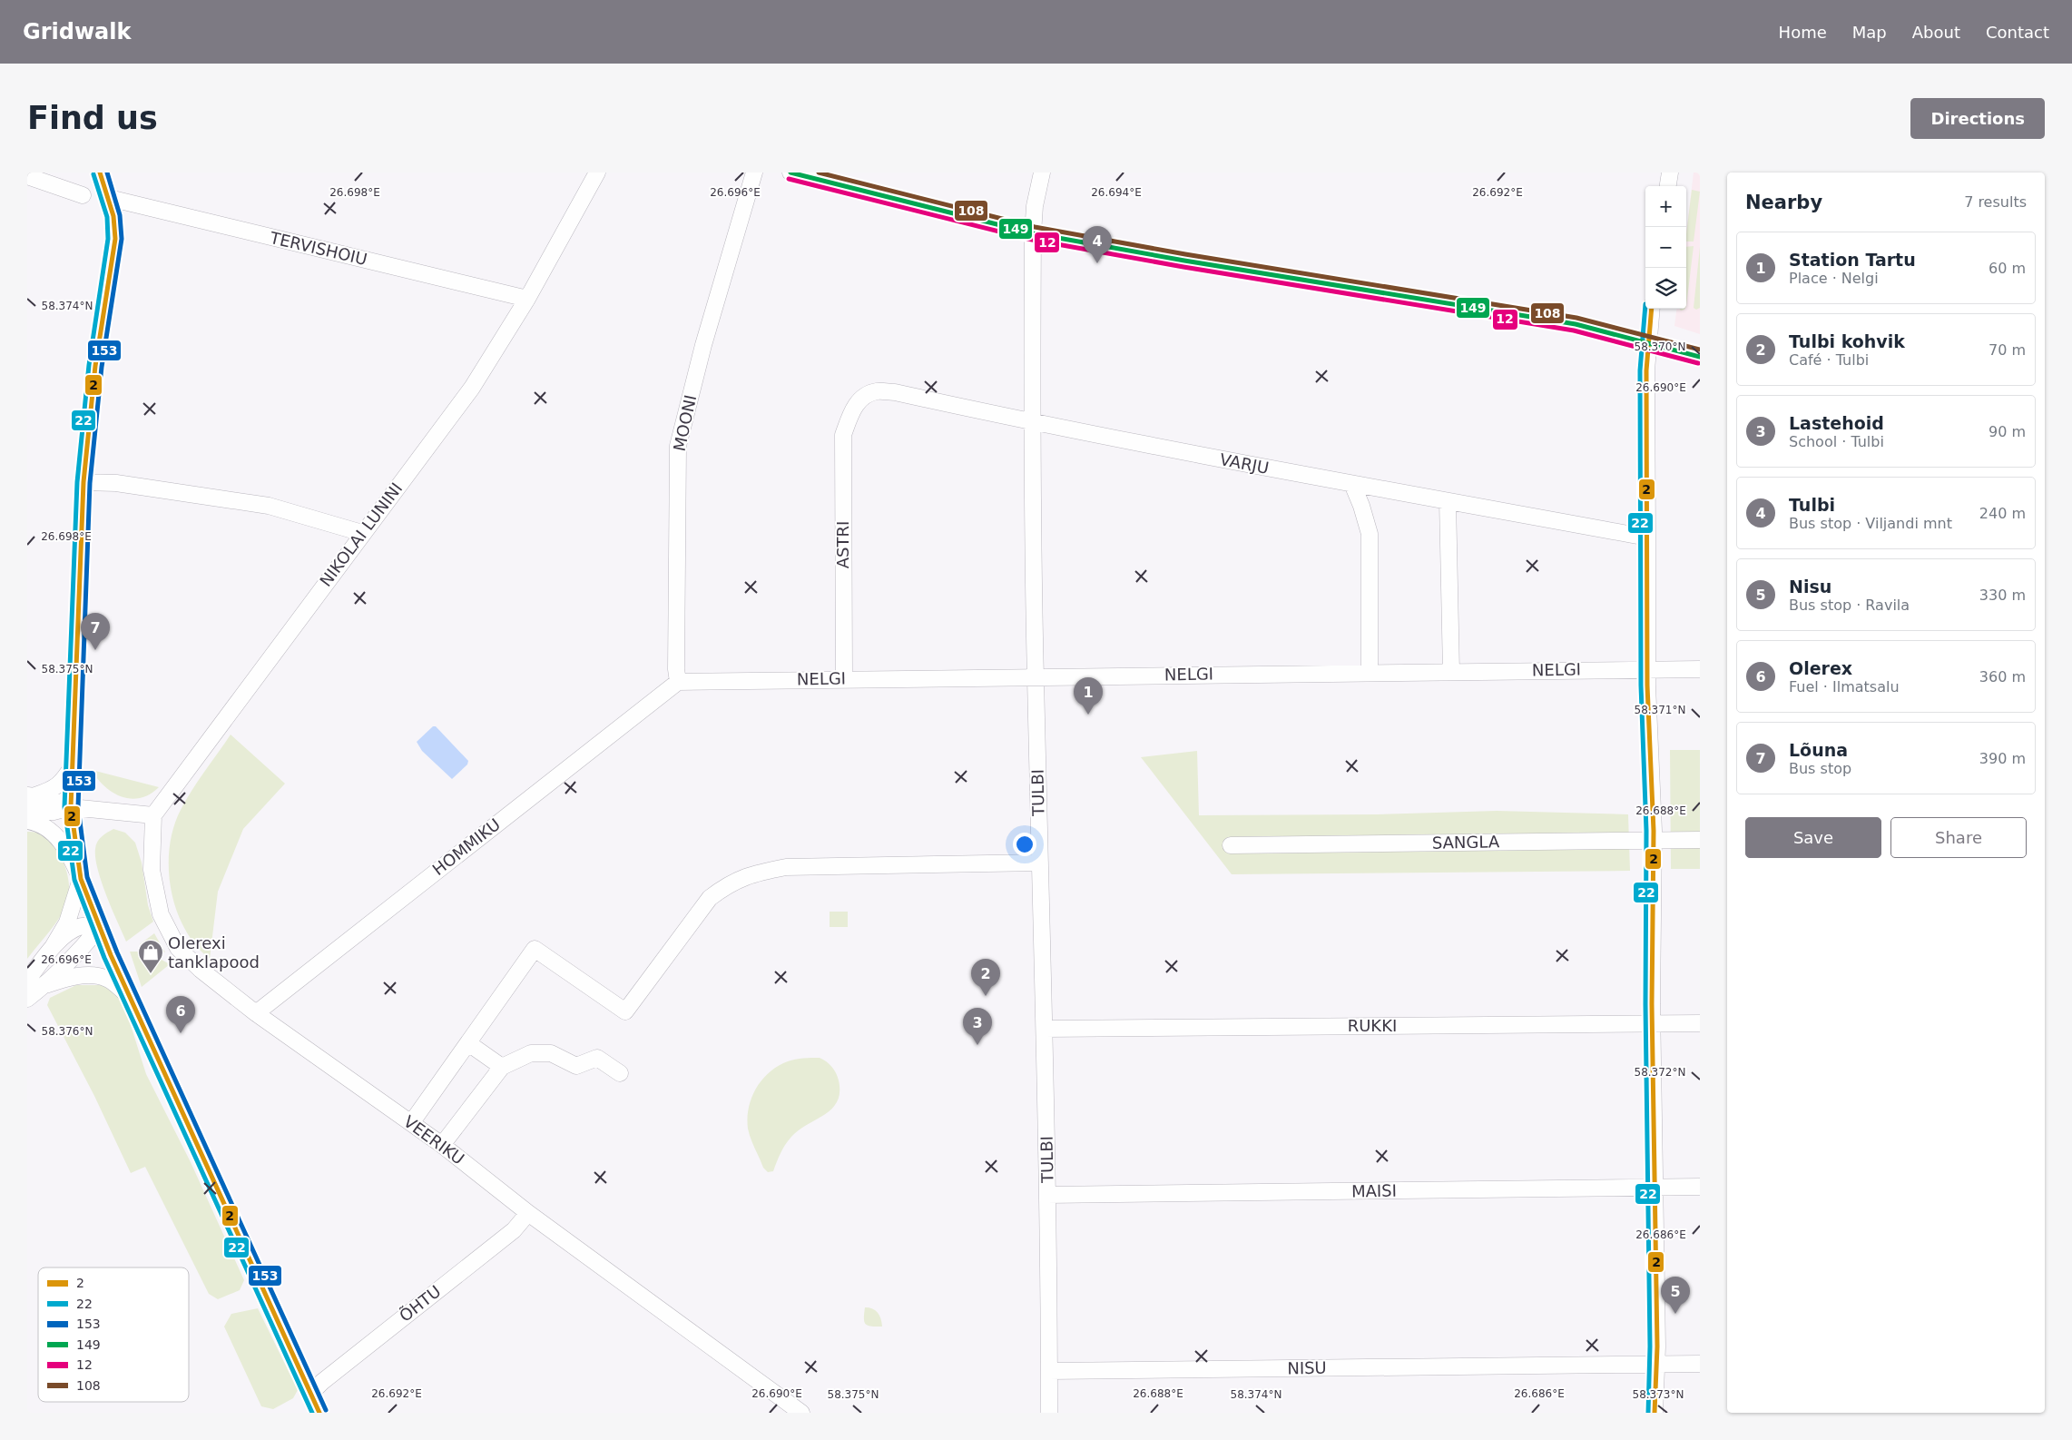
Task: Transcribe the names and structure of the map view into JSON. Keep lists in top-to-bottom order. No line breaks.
{"streets":{"street":["TERVISHOIU","MOONI","VARJU","NIKOLAI LUNINI","ASTRI","NELGI","TULBI","SANGLA","HOMMIKU","RUKKI","VEERIKU","MAISI","ÕHTU","NISU"]},"crossings":[["TERVISHOIU","NIKOLAI LUNINI"],["MOONI","NELGI"],["MOONI","HOMMIKU"],["VARJU","ASTRI"],["VARJU","TULBI"],["NIKOLAI LUNINI","VEERIKU"],["ASTRI","NELGI"],["NELGI","TULBI"],["NELGI","HOMMIKU"],["TULBI","RUKKI"],["TULBI","MAISI"],["TULBI","NISU"],["HOMMIKU","VEERIKU"],["VEERIKU","ÕHTU"]],"places":{"shop":["Olerexi tanklapood"]},"lines":["transit line 2","transit line 153","transit line 149","transit line 108","transit line 22","transit line 12"],"legend":["2","22","153","149","12","108"],"page":{"header":"Gridwalk","nav":["Home","Map","About","Contact"],"buttons":["Directions",["Save","Share"]],"title":"Find us","heading":["Nearby","7 results"],"map_buttons":["+","−"],"pins":["4","7","1","2","6","3","5"],"list":[{"mark":"1","name":"Station Tartu","note":"Place · Nelgi","value":"60 m"},{"mark":"2","name":"Tulbi kohvik","note":"Café · Tulbi","value":"70 m"},{"mark":"3","name":"Lastehoid","note":"School · Tulbi","value":"90 m"},{"mark":"4","name":"Tulbi","note":"Bus stop · Viljandi mnt","value":"240 m"},{"mark":"5","name":"Nisu","note":"Bus stop · Ravila","value":"330 m"},{"mark":"6","name":"Olerex","note":"Fuel · Ilmatsalu","value":"360 m"},{"mark":"7","name":"Lõuna","note":"Bus stop","value":"390 m"}]},"coordinates":["26.698°E","26.696°E","26.694°E","26.692°E","58.374°N","58.370°N","26.690°E","58.375°N","58.371°N","26.688°E","58.376°N","58.372°N","26.686°E","58.373°N"]}
